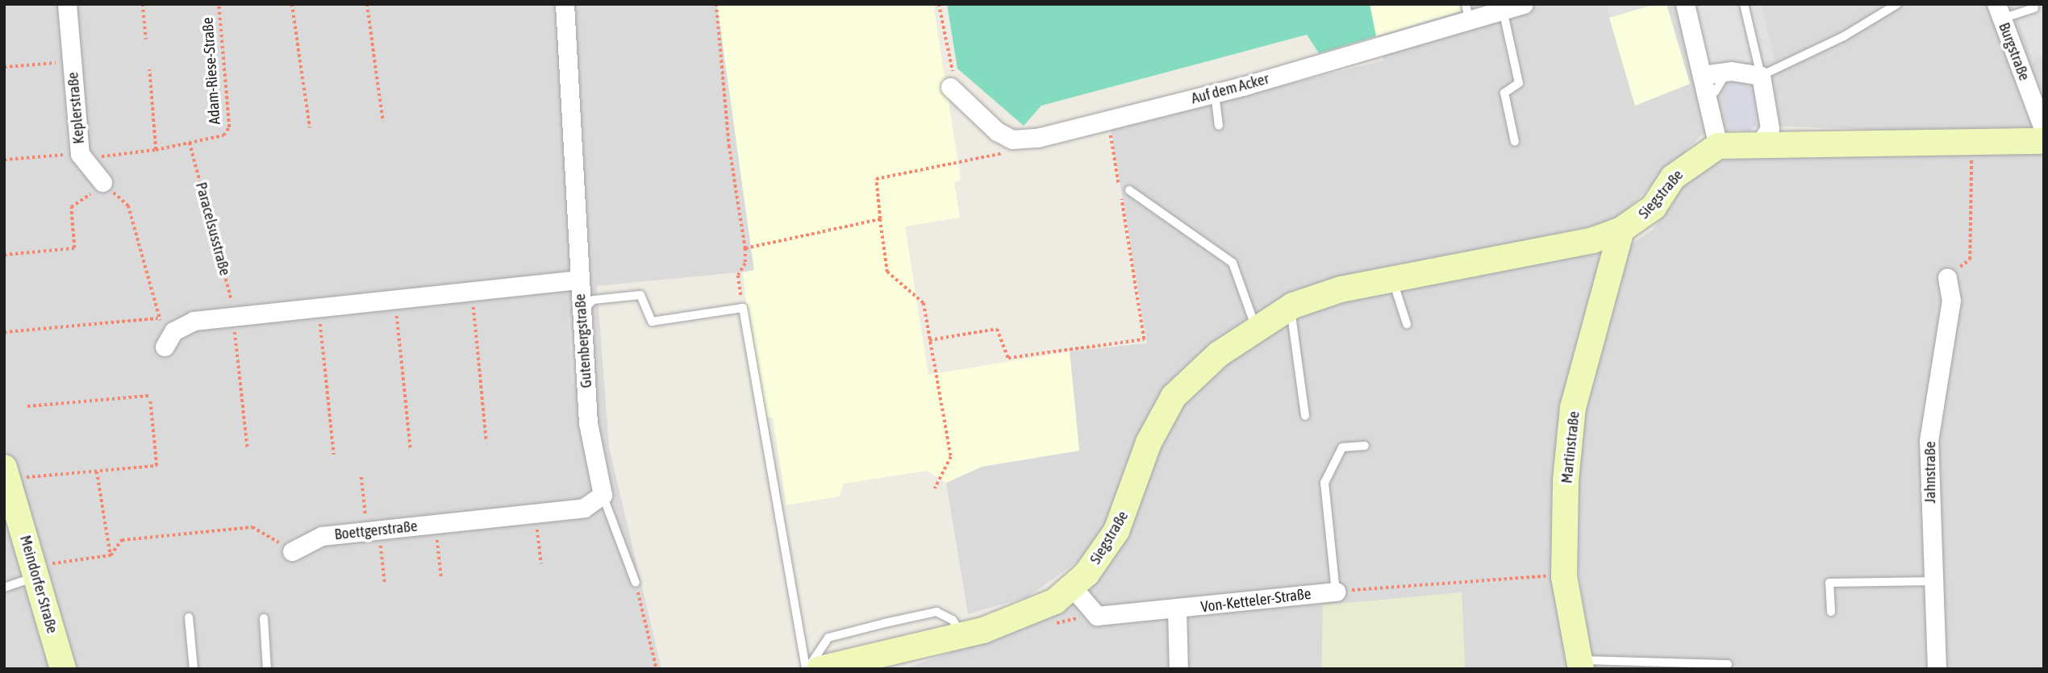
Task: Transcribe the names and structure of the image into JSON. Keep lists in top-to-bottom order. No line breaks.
{"streets":{"main road":["Siegstraße","Martinstraße","Meindorfer Straße"],"street":["Burgstraße","Auf dem Acker","Keplerstraße","Gutenbergstraße","Jahnstraße","Boettgerstraße","Von-Ketteler-Straße"],"path":["Adam-Riese-Straße","Paracelsusstraße"]},"crossings":[["Adam-Riese-Straße","Keplerstraße"],["Keplerstraße","Paracelsusstraße"],["Siegstraße","Martinstraße"],["Siegstraße","Von-Ketteler-Straße"],["Gutenbergstraße","Boettgerstraße"]]}
